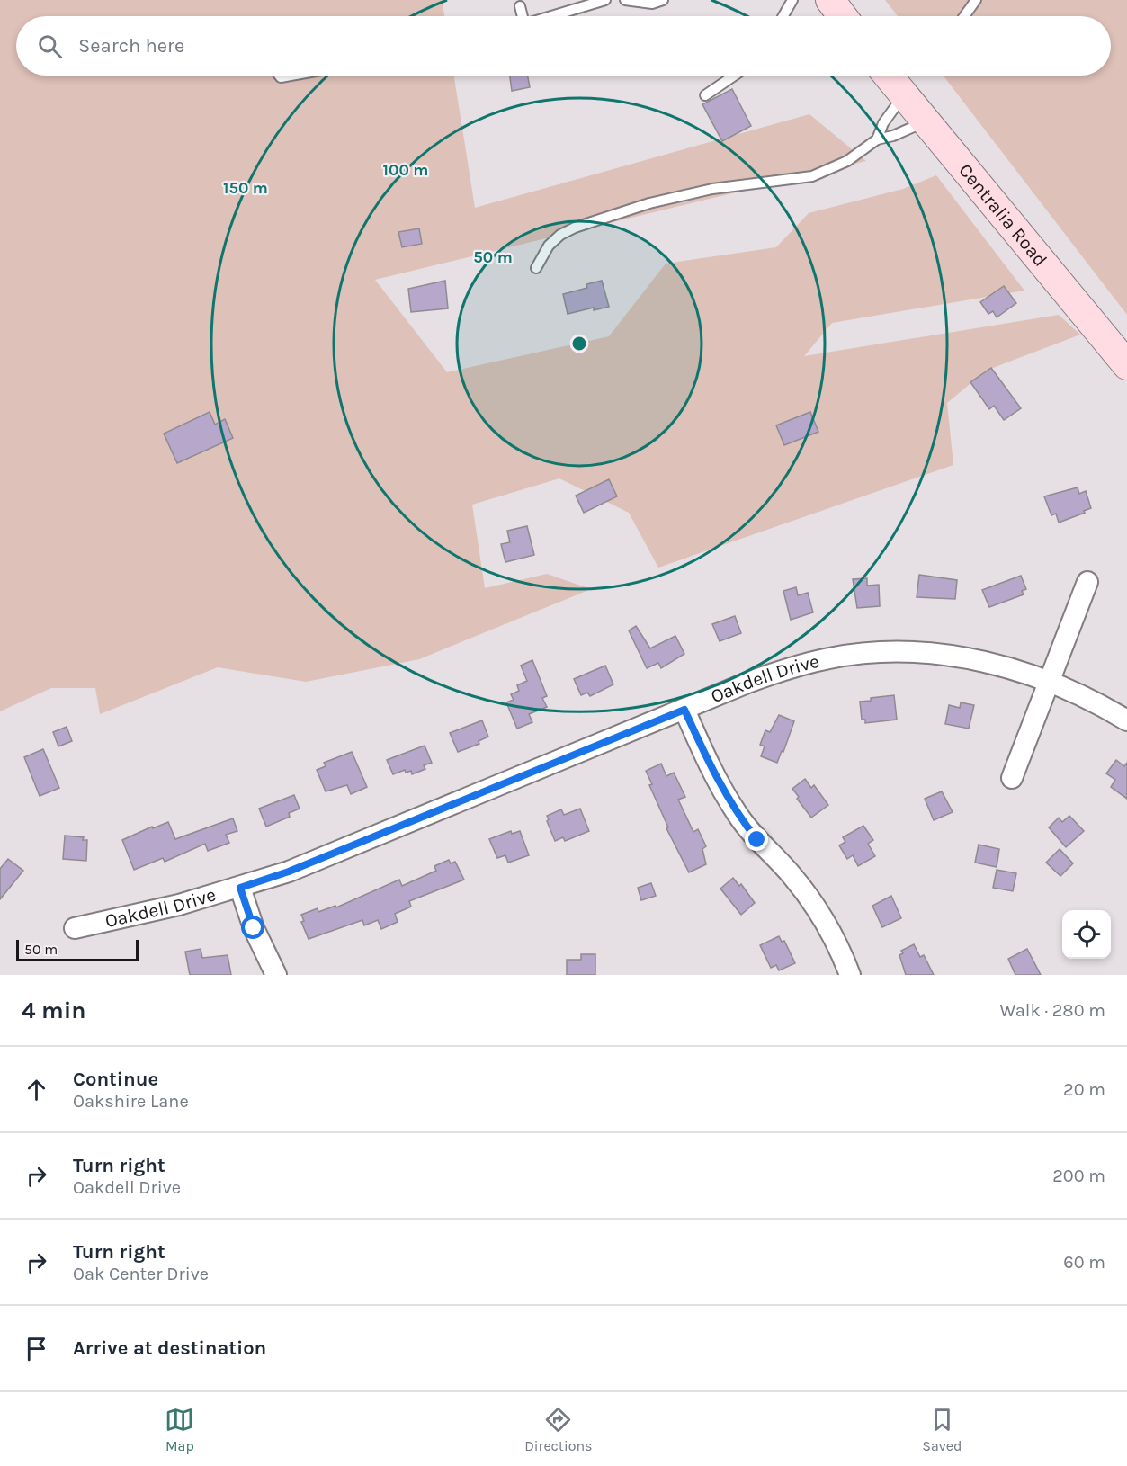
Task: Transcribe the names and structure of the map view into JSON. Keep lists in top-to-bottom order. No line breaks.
{"streets":{"main road":["Centralia Road"],"street":["Oakdell Drive"]},"scale_bar":"50 m","page":{"search":"Search here","scale":"50 m","heading":["4 min","Walk · 280 m"],"list":[["Continue","Oakshire Lane","20 m"],["Turn right","Oakdell Drive","200 m"],["Turn right","Oak Center Drive","60 m"],"Arrive at destination"],"nav":["Map","Directions","Saved"]},"rings":["100 m","150 m","50 m"]}
